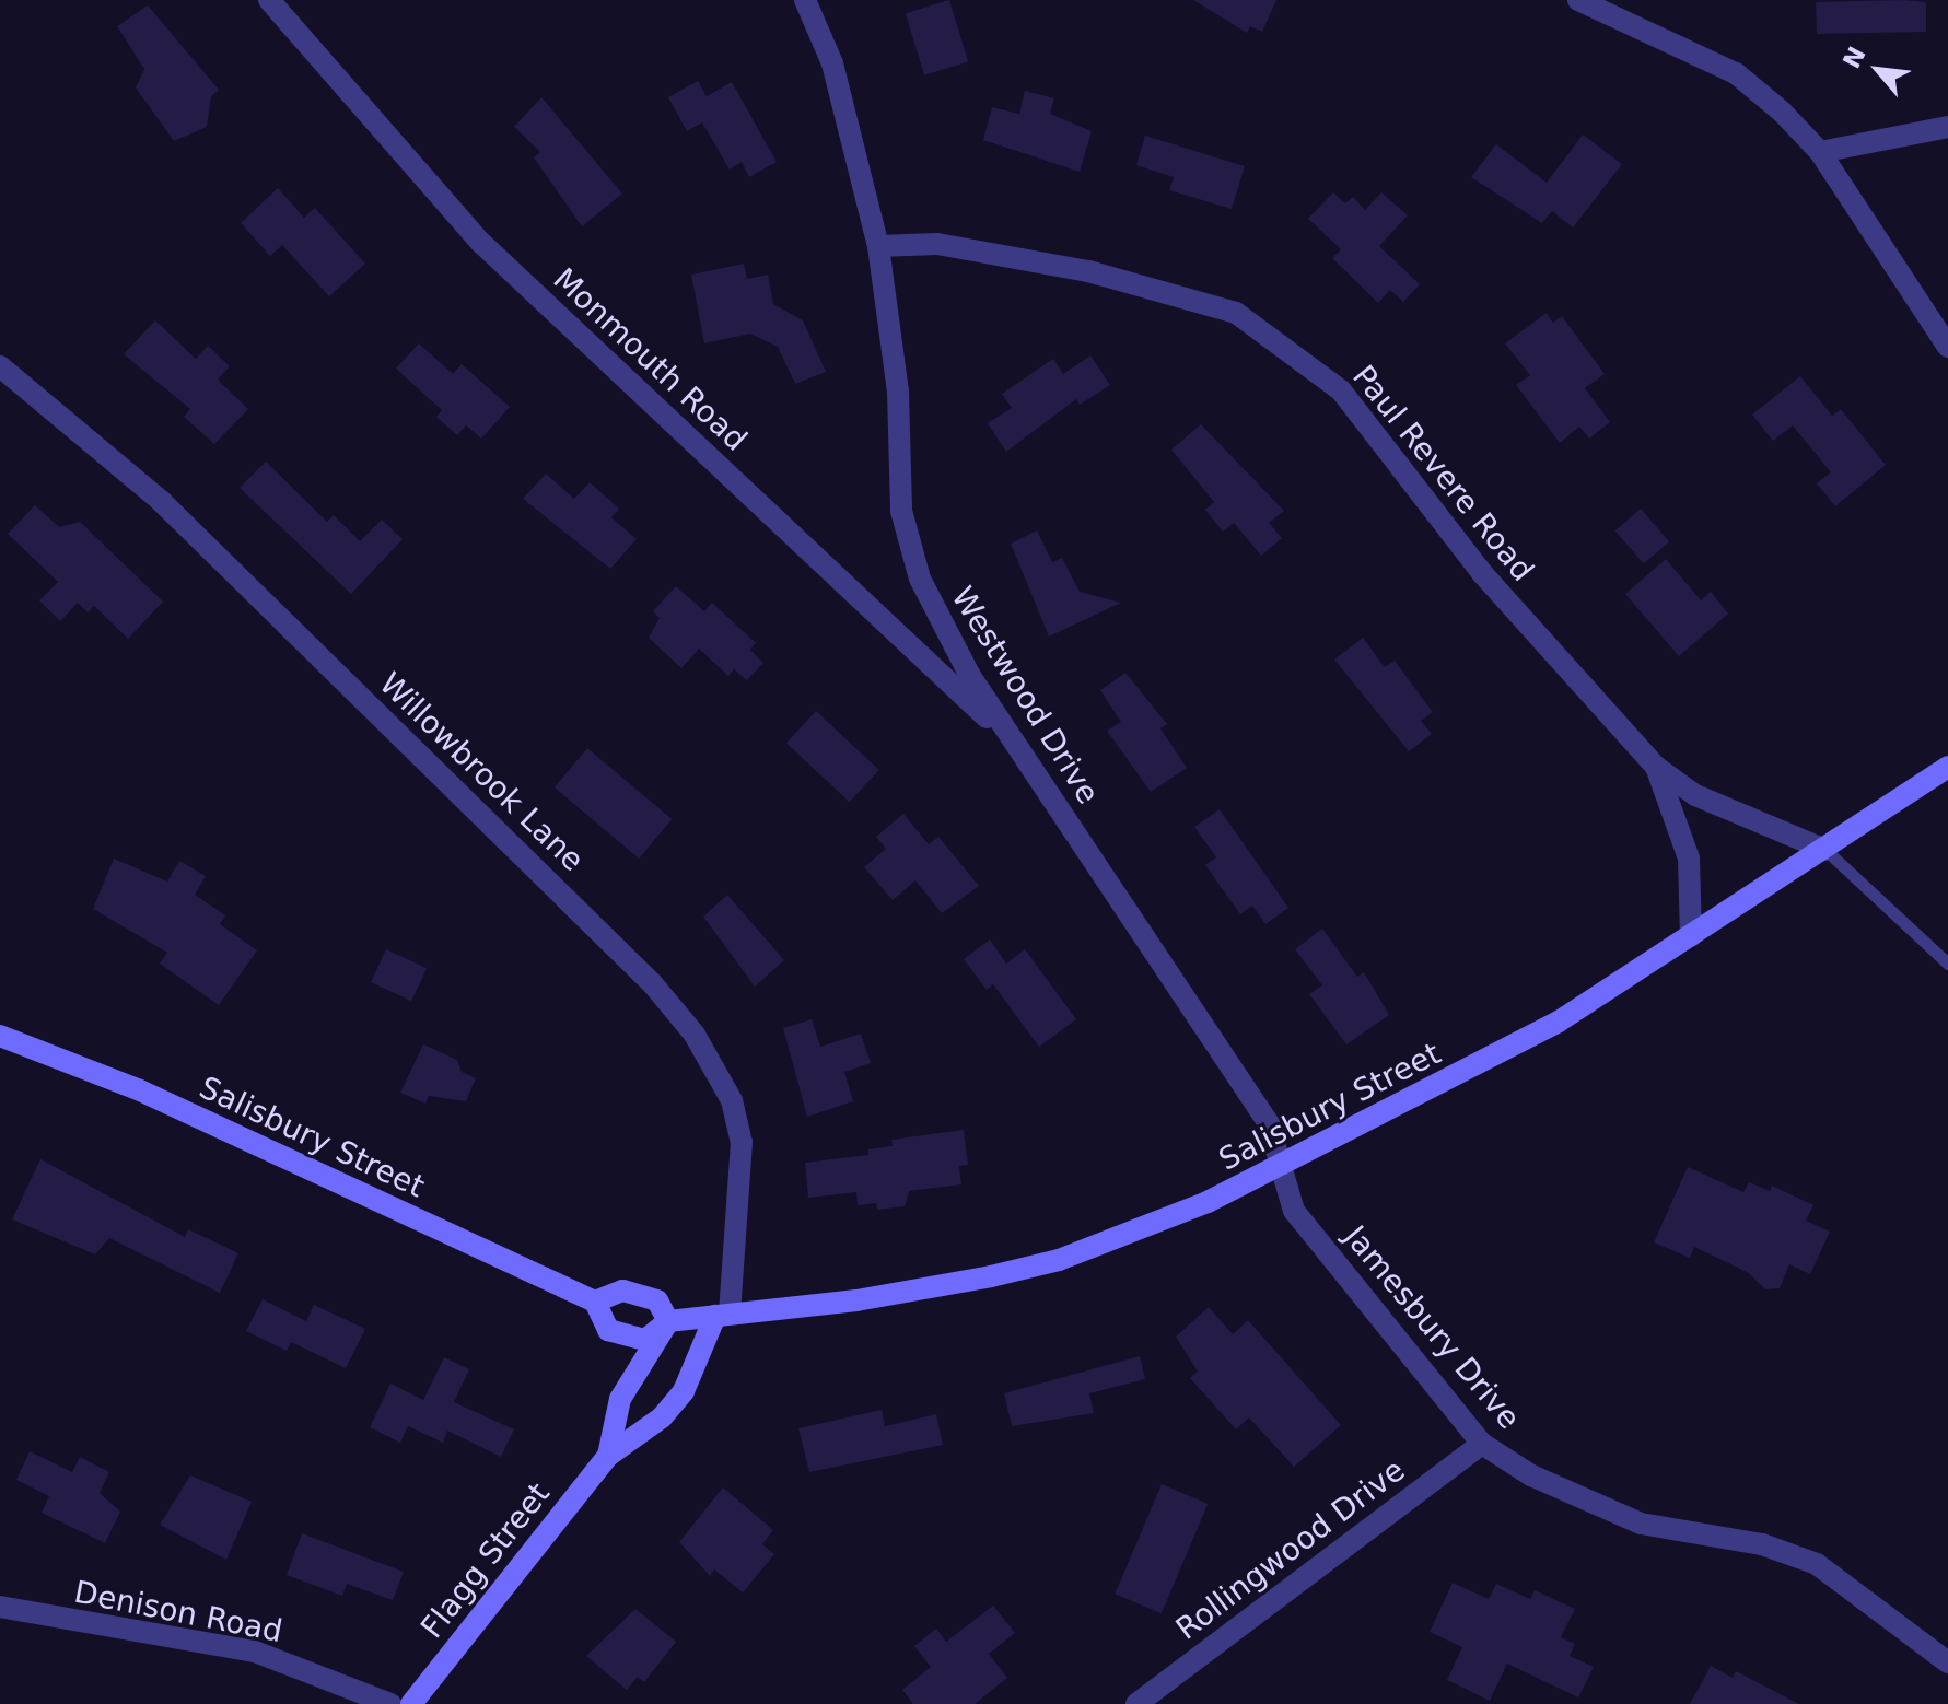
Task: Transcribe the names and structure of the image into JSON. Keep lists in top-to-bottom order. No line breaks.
{"streets":{"main road":["Salisbury Street","Flagg Street"],"street":["Monmouth Road","Paul Revere Road","Westwood Drive","Willowbrook Lane","Jamesbury Drive","Rollingwood Drive","Denison Road"]},"crossings":[["Monmouth Road","Westwood Drive"],["Paul Revere Road","Westwood Drive"],["Paul Revere Road","Salisbury Street"],["Westwood Drive","Salisbury Street"],["Westwood Drive","Jamesbury Drive"],["Willowbrook Lane","Salisbury Street"],["Willowbrook Lane","Flagg Street"],["Salisbury Street","Jamesbury Drive"],["Salisbury Street","Flagg Street"],["Jamesbury Drive","Rollingwood Drive"]],"north":"top left"}
